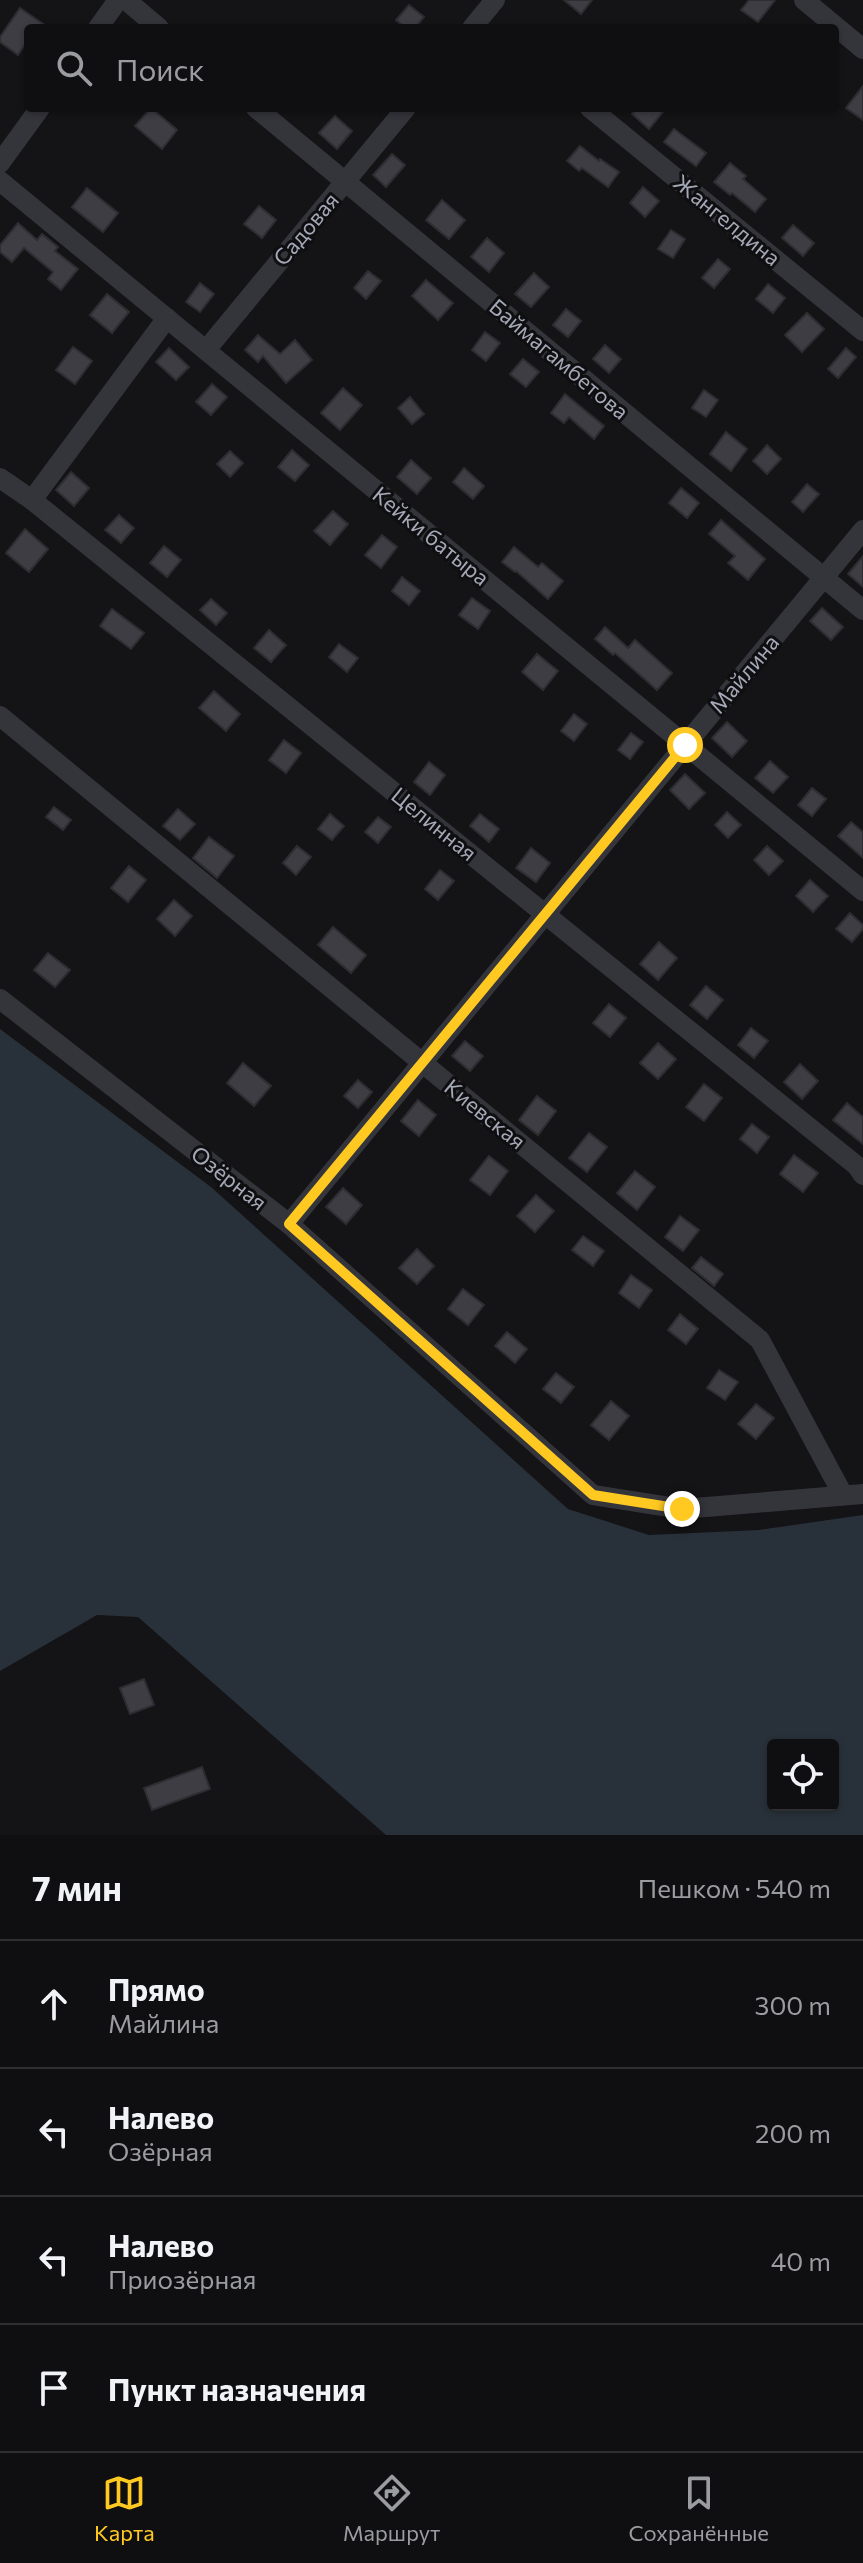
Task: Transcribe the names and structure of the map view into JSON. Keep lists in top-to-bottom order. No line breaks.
{"streets":{"street":["Жангелдина","Садовая","Баймагамбетова","Кейки батыра","Майлина","Целинная","Киевская","Озёрная"]},"crossings":[["Садовая","Баймагамбетова"],["Садовая","Кейки батыра"],["Баймагамбетова","Майлина"],["Кейки батыра","Майлина"],["Майлина","Целинная"],["Майлина","Киевская"],["Майлина","Озёрная"],["Киевская","Озёрная"]],"page":{"search":"Поиск","heading":["7 мин","Пешком · 540 m"],"list":[["Прямо","Майлина","300 m"],["Налево","Озёрная","200 m"],["Налево","Приозёрная","40 m"],"Пункт назначения"],"nav":["Карта","Маршрут","Сохранённые"]}}
